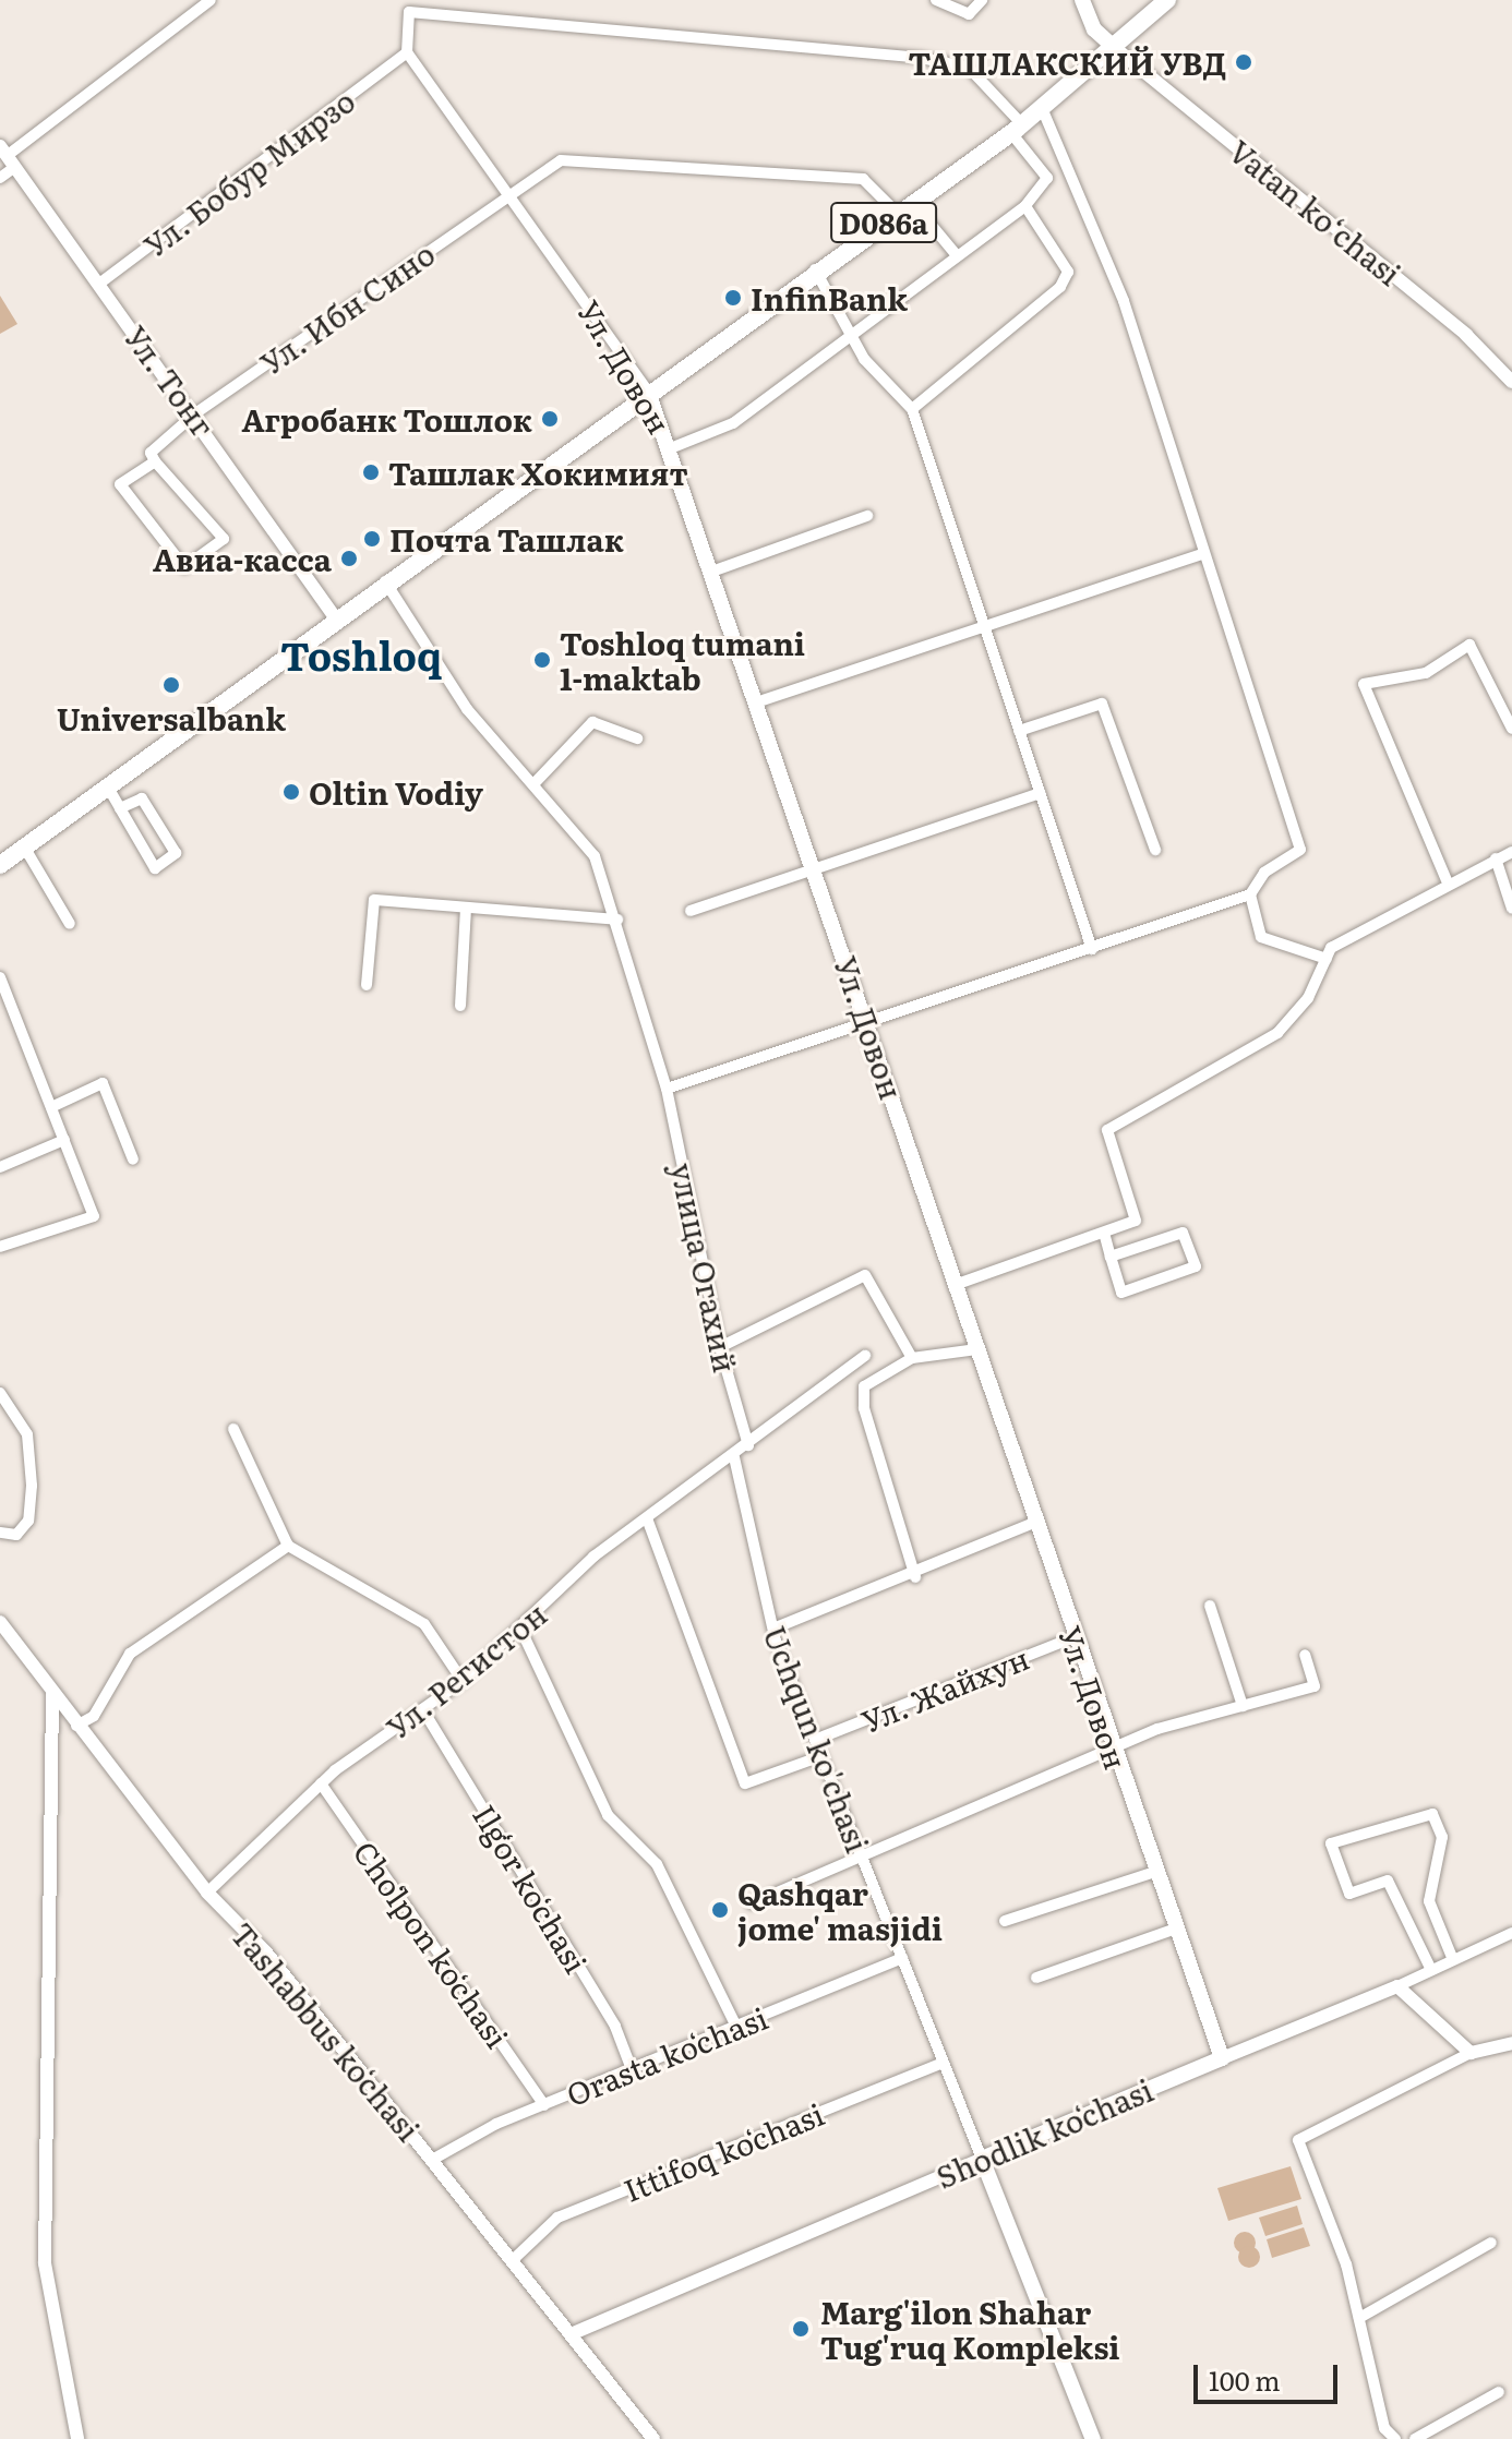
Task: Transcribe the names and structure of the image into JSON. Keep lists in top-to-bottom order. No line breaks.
{"streets":{"main road":["D086a","Ул. Довон","Shodlik koʻchasi"],"street":["Ул. Бобур Мирзо","Vatan ko‘chasi","Ул. Ибн Сино","Ул. Тонг","улица Огахий","Ул. Регистон","Ул. Жайхун","Uchqun ko'chasi","Ilgʻor koʻchasi","Choʻlpon koʻchasi","Tashabbus koʻchasi","Orasta koʻchasi","Ittifoq koʻchasi"]},"crossings":[["Ул. Бобур Мирзо","Ул. Довон"],["Ул. Бобур Мирзо","Ул. Тонг"],["Vatan ko‘chasi","D086a"],["D086a","Ул. Ибн Сино"],["D086a","Ул. Довон"],["D086a","Ул. Тонг"],["D086a","улица Огахий"],["Ул. Ибн Сино","Ул. Довон"],["Ул. Ибн Сино","Ул. Тонг"],["Ул. Довон","Ул. Жайхун"],["Ул. Довон","Shodlik koʻchasi"],["улица Огахий","Ул. Регистон"],["Ул. Регистон","Uchqun ko'chasi"],["Ул. Регистон","Ilgʻor koʻchasi"],["Ул. Регистон","Choʻlpon koʻchasi"],["Ул. Регистон","Tashabbus koʻchasi"],["Ул. Жайхун","Uchqun ko'chasi"],["Uchqun ko'chasi","Orasta koʻchasi"],["Uchqun ko'chasi","Shodlik koʻchasi"],["Uchqun ko'chasi","Ittifoq koʻchasi"],["Ilgʻor koʻchasi","Orasta koʻchasi"],["Choʻlpon koʻchasi","Orasta koʻchasi"],["Tashabbus koʻchasi","Orasta koʻchasi"],["Tashabbus koʻchasi","Shodlik koʻchasi"],["Tashabbus koʻchasi","Ittifoq koʻchasi"]],"districts":["Toshloq"],"places":["ТАШЛАКСКИЙ УВД","InfinBank","Агробанк Тошлок","Ташлак Хокимият","Почта Ташлак","Авиа-касса","Toshloq tumani 1-maktab","Universalbank","Oltin Vodiy","Qashqar jome' masjidi","Marg'ilon Shahar Tug'ruq Kompleksi"],"scale_bar":"100 m"}
